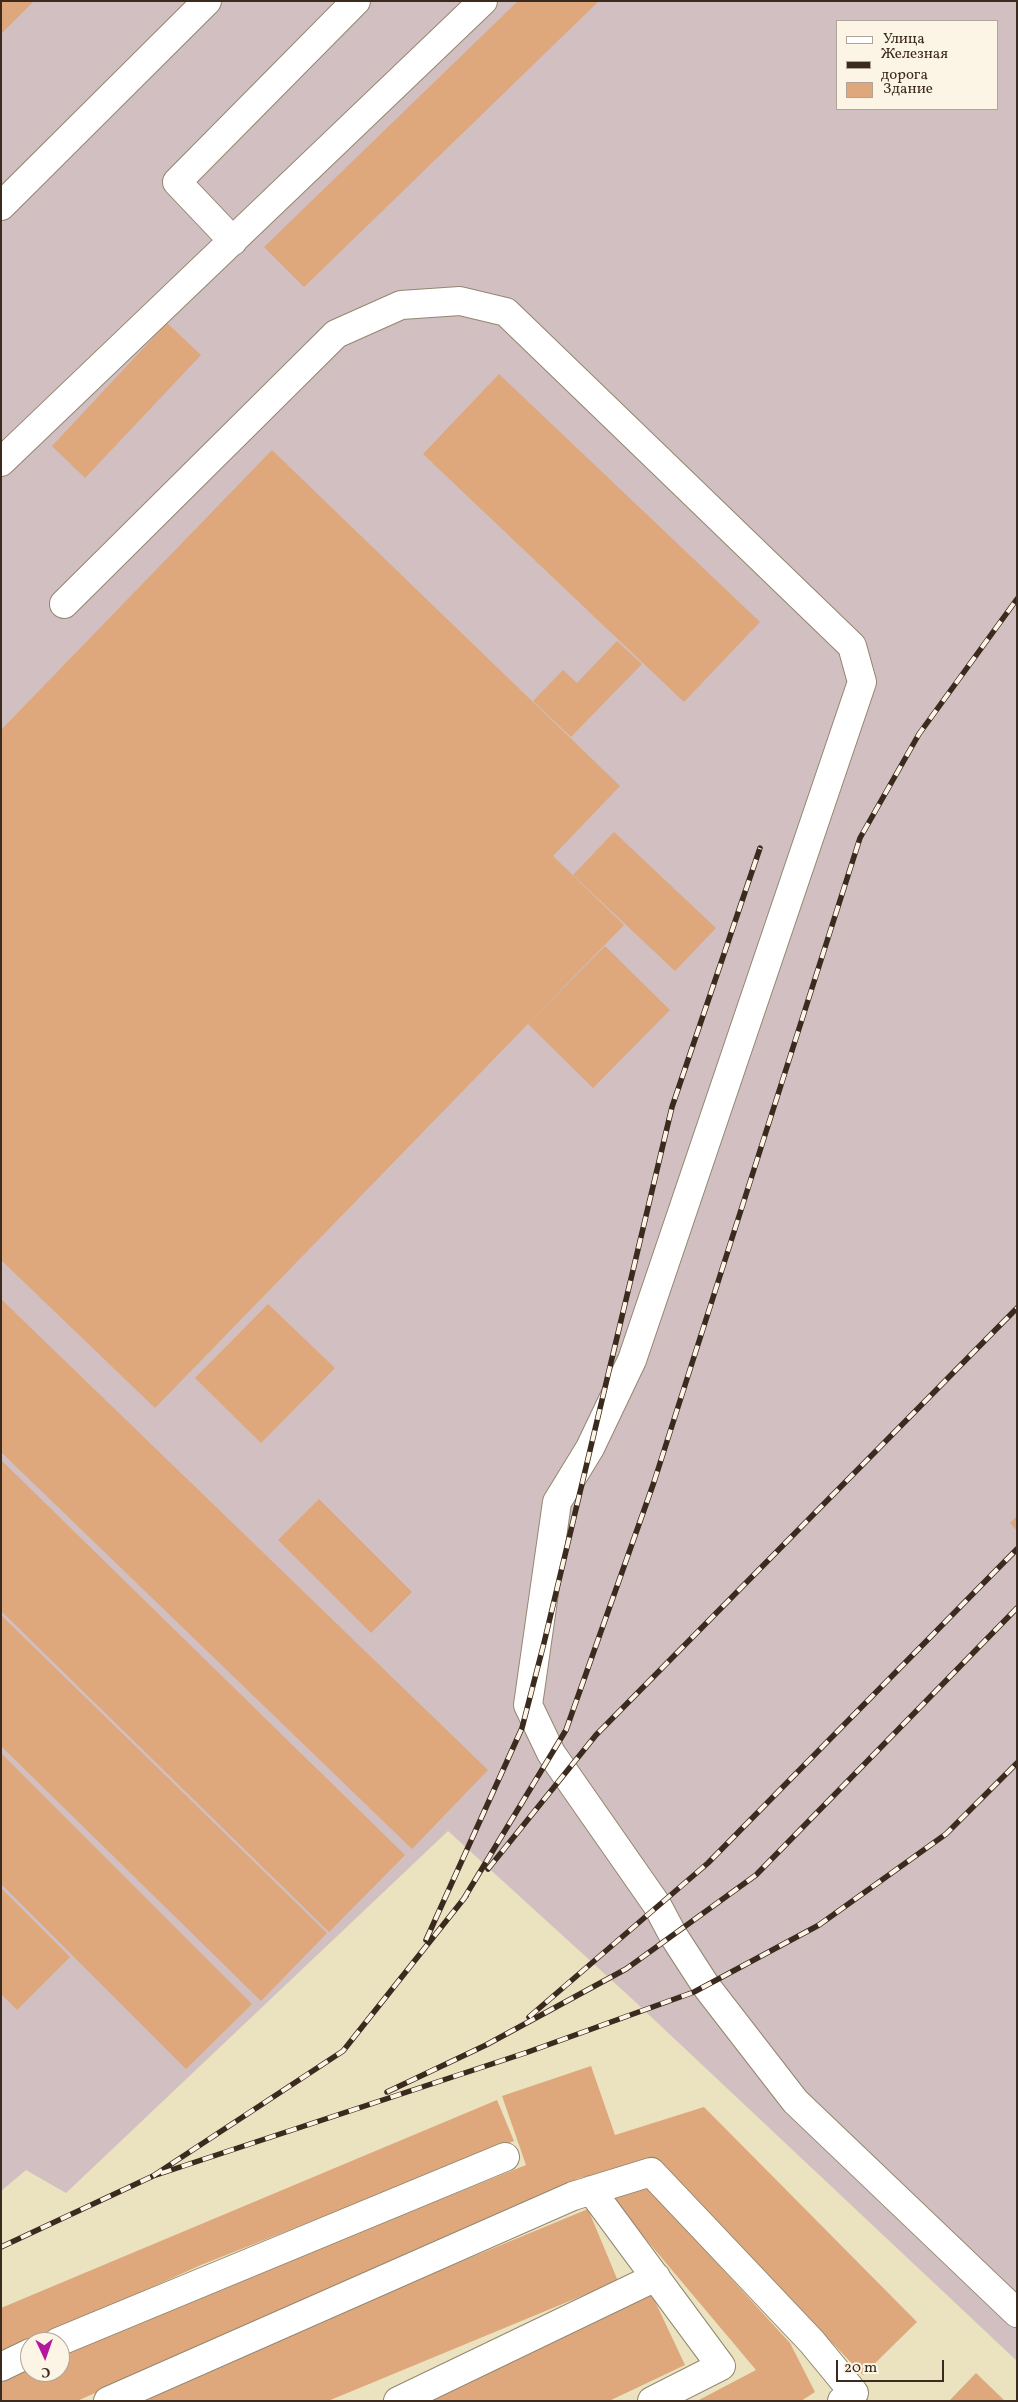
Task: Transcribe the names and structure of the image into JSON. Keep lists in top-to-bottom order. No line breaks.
{"legend":["Улица","Железная дорога","Здание"],"scale_bar":"20 m","north":"bottom"}
